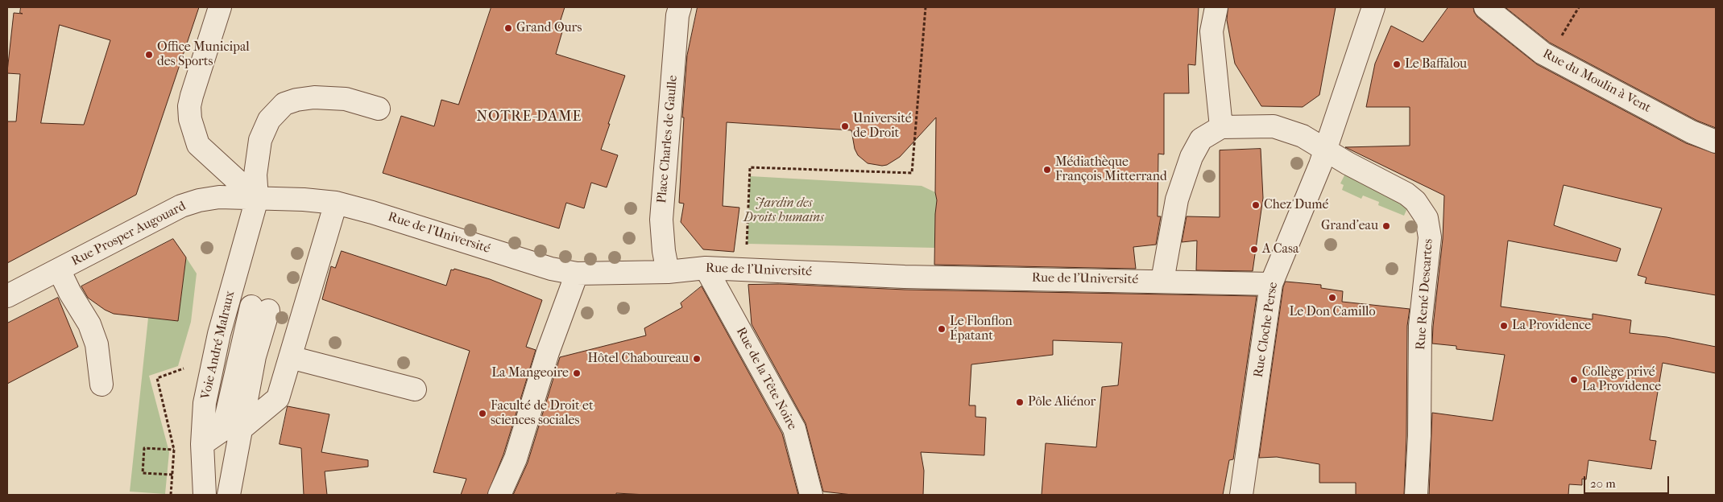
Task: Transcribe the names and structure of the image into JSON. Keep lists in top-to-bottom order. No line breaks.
{"streets":{"street":["Rue du Moulin à Vent","Place Charles de Gaulle","Rue de l'Université","Rue Prosper Augouard","Rue René Descartes","Rue Cloche Perse","Voie André Malraux","Rue de la Tête Noire"]},"crossings":[["Place Charles de Gaulle","Rue de l'Université"],["Rue de l'Université","Rue Prosper Augouard"],["Rue de l'Université","Rue Cloche Perse"],["Rue de l'Université","Voie André Malraux"],["Rue de l'Université","Rue de la Tête Noire"],["Rue Prosper Augouard","Voie André Malraux"],["Rue René Descartes","Rue Cloche Perse"]],"districts":["NOTRE-DAME"],"parks":["Jardin des Droits humains"],"places":["Grand Ours","Office Municipal des Sports","Le Baffalou","Université de Droit","Médiathèque François Mitterrand","Chez Dumé","Grand'eau","A Casa","Le Don Camillo","La Providence","Le Flonflon Épatant","Hôtel Chaboureau","La Mangeoire","Collège privé La Providence","Pôle Aliénor","Faculté de Droit et sciences sociales"],"scale_bar":"20 m"}
